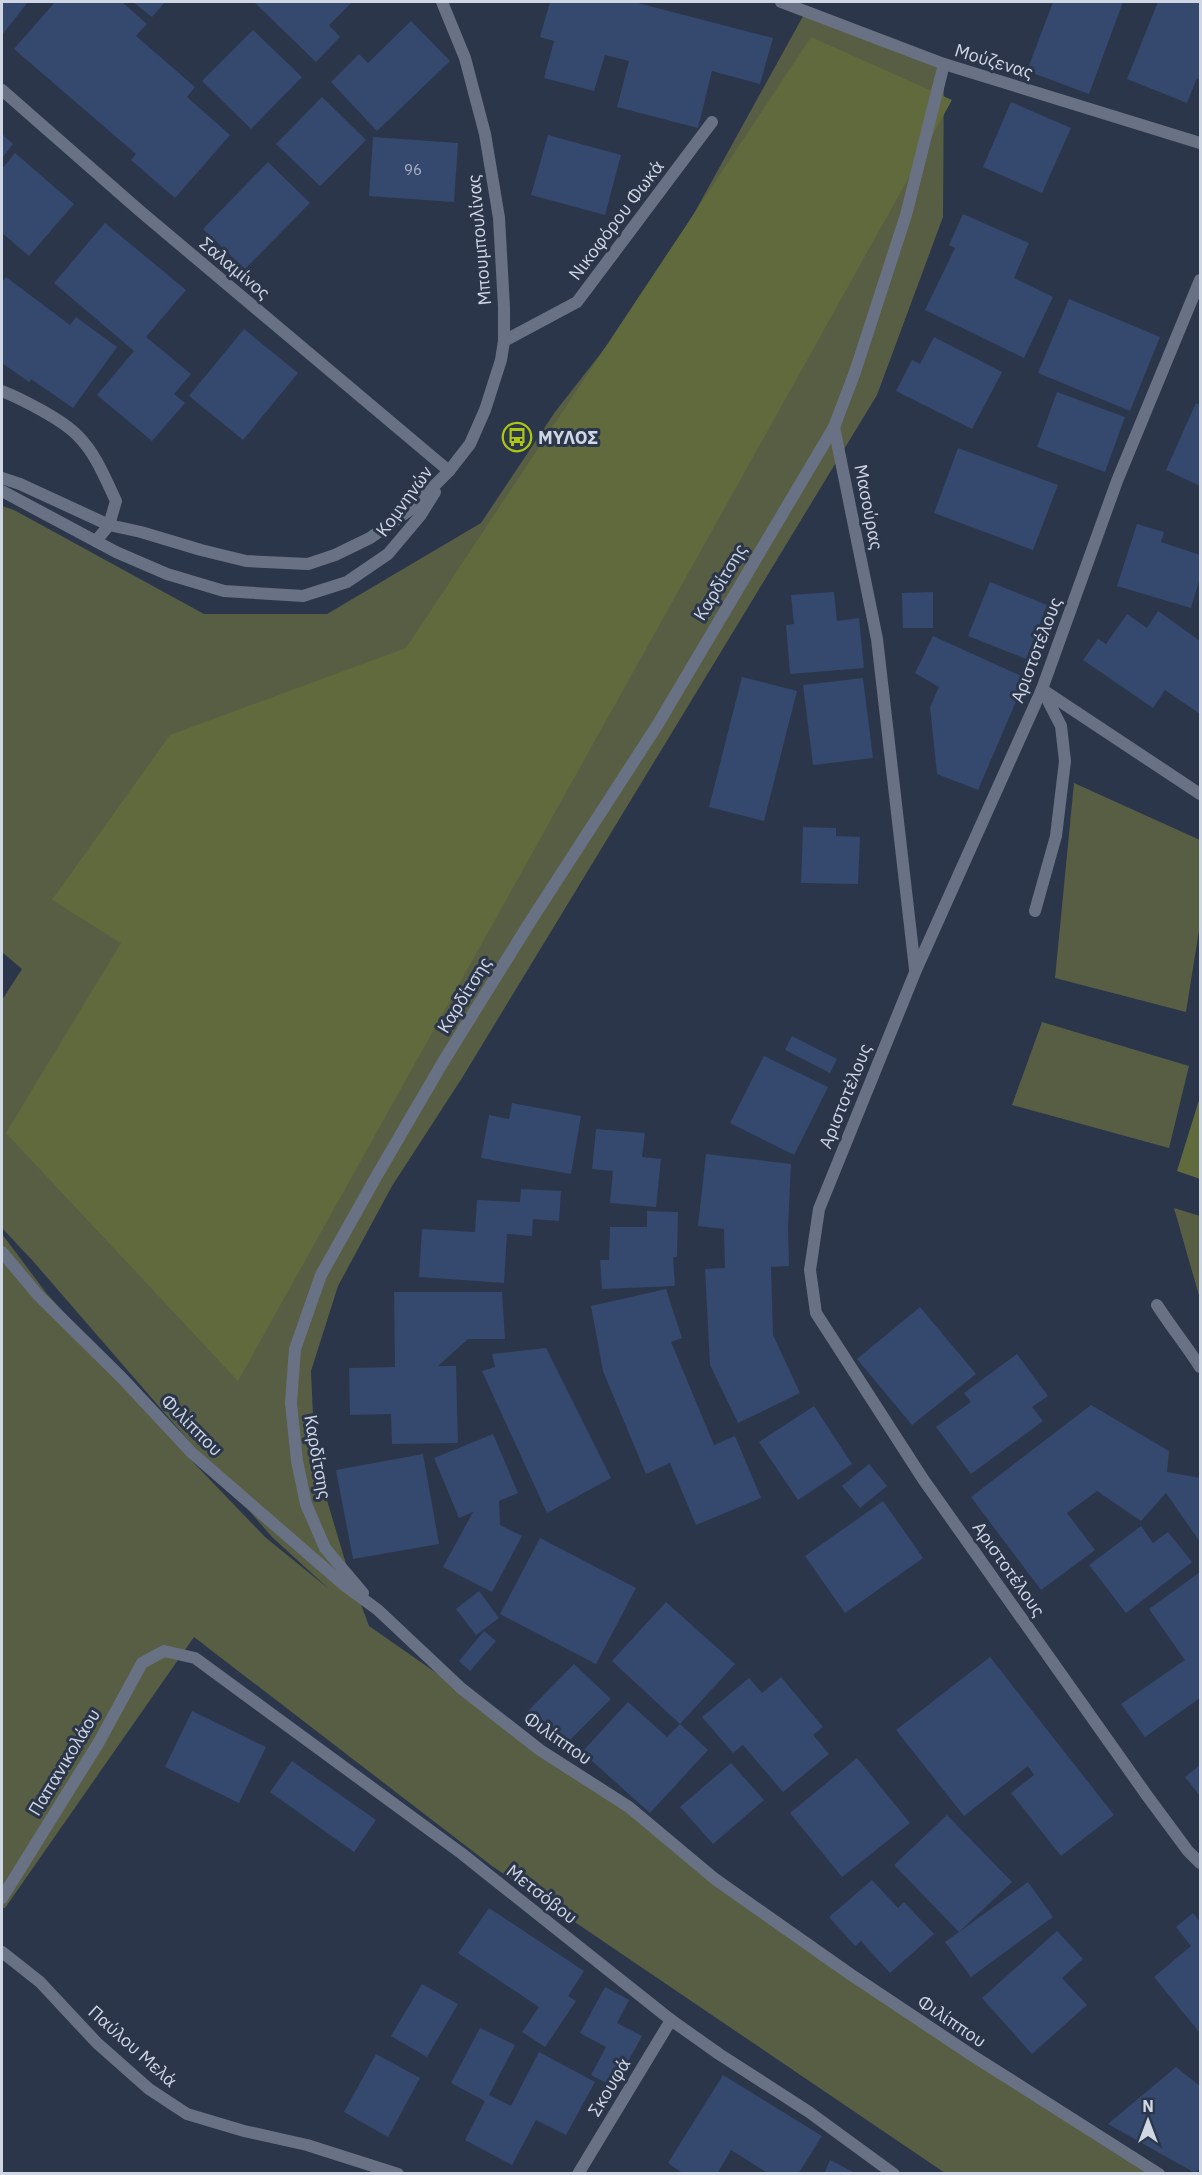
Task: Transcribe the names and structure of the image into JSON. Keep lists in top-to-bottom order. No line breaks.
{"streets":{"street":["Μούζενας","Νικοφόρου Φωκά","Μπουμπουλίνας","Σαλαμίνος","Κομνηνών","Μασούρας","Καρδίτσης","Αριστοτέλους","Φιλίππου","Παπανικολάου","Μετσόβου","Παύλου Μελά","Σκουφά"]},"crossings":[["Νικοφόρου Φωκά","Μπουμπουλίνας"],["Μπουμπουλίνας","Σαλαμίνος"],["Μπουμπουλίνας","Κομνηνών"],["Σαλαμίνος","Κομνηνών"],["Μασούρας","Καρδίτσης"],["Μασούρας","Αριστοτέλους"],["Καρδίτσης","Φιλίππου"],["Παπανικολάου","Μετσόβου"],["Μετσόβου","Σκουφά"]],"places":{"bus stop":["ΜΥΛΟΣ"]},"house_numbers":["96"],"north":"top"}
